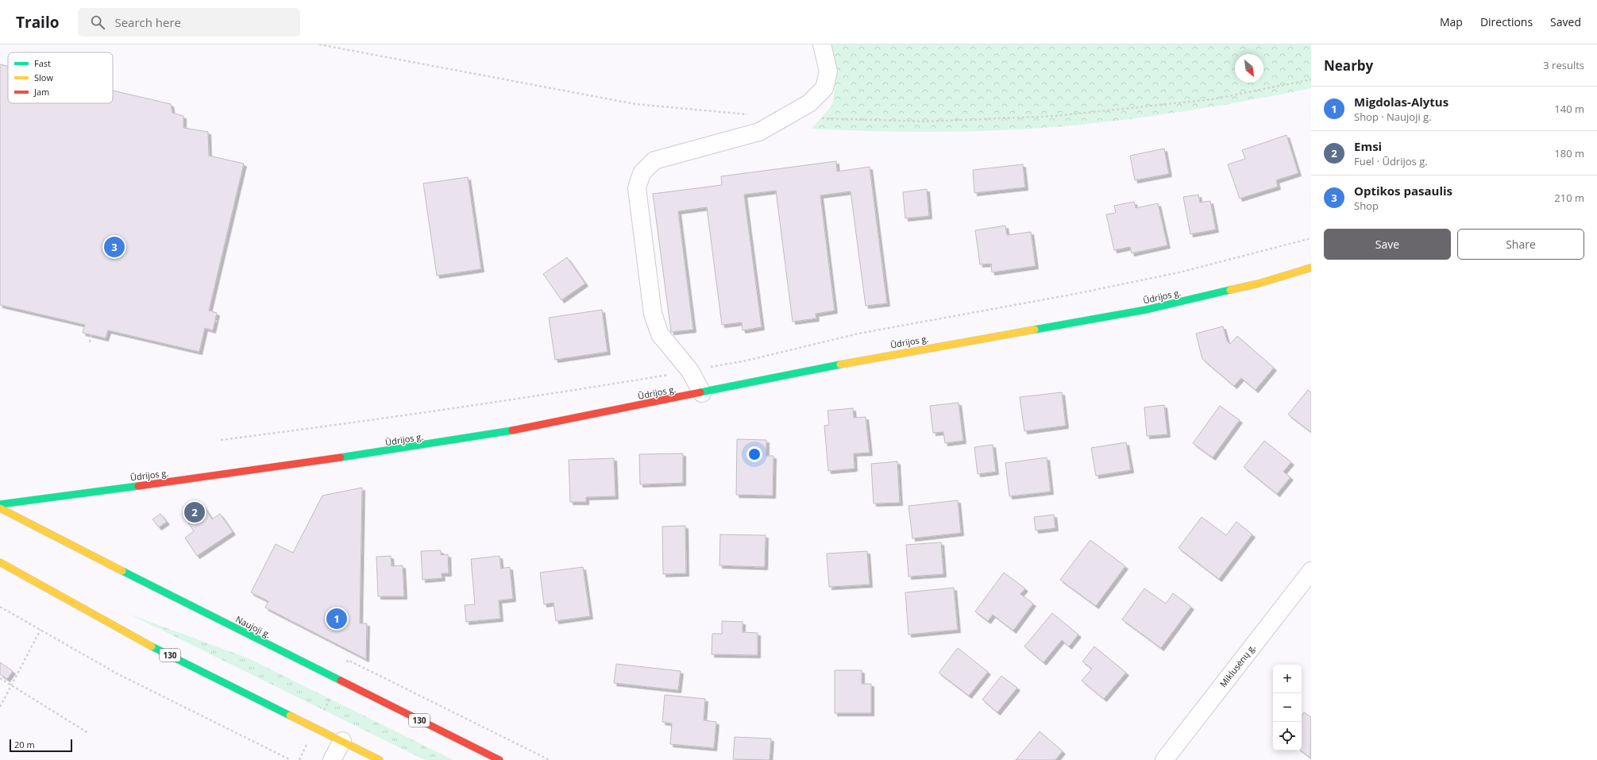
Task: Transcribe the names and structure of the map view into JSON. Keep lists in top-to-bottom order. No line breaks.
{"streets":{"main road":["Ūdrijos g.","Naujoji g.","130"],"street":["Miklusėnų g."]},"legend":["Fast","Slow","Jam"],"scale_bar":"20 m","north":"bottom right","page":{"header":"Trailo","search":"Search here","nav":["Map","Directions","Saved"],"heading":["Nearby","3 results"],"list":[{"mark":"1","name":"Migdolas-Alytus","note":"Shop · Naujoji g.","value":"140 m"},{"mark":"2","name":"Emsi","note":"Fuel · Ūdrijos g.","value":"180 m"},{"mark":"3","name":"Optikos pasaulis","note":"Shop","value":"210 m"}],"buttons":["Save","Share"],"pins":["3","2","1"],"map_buttons":["+","−"],"scale":"20 m"}}
